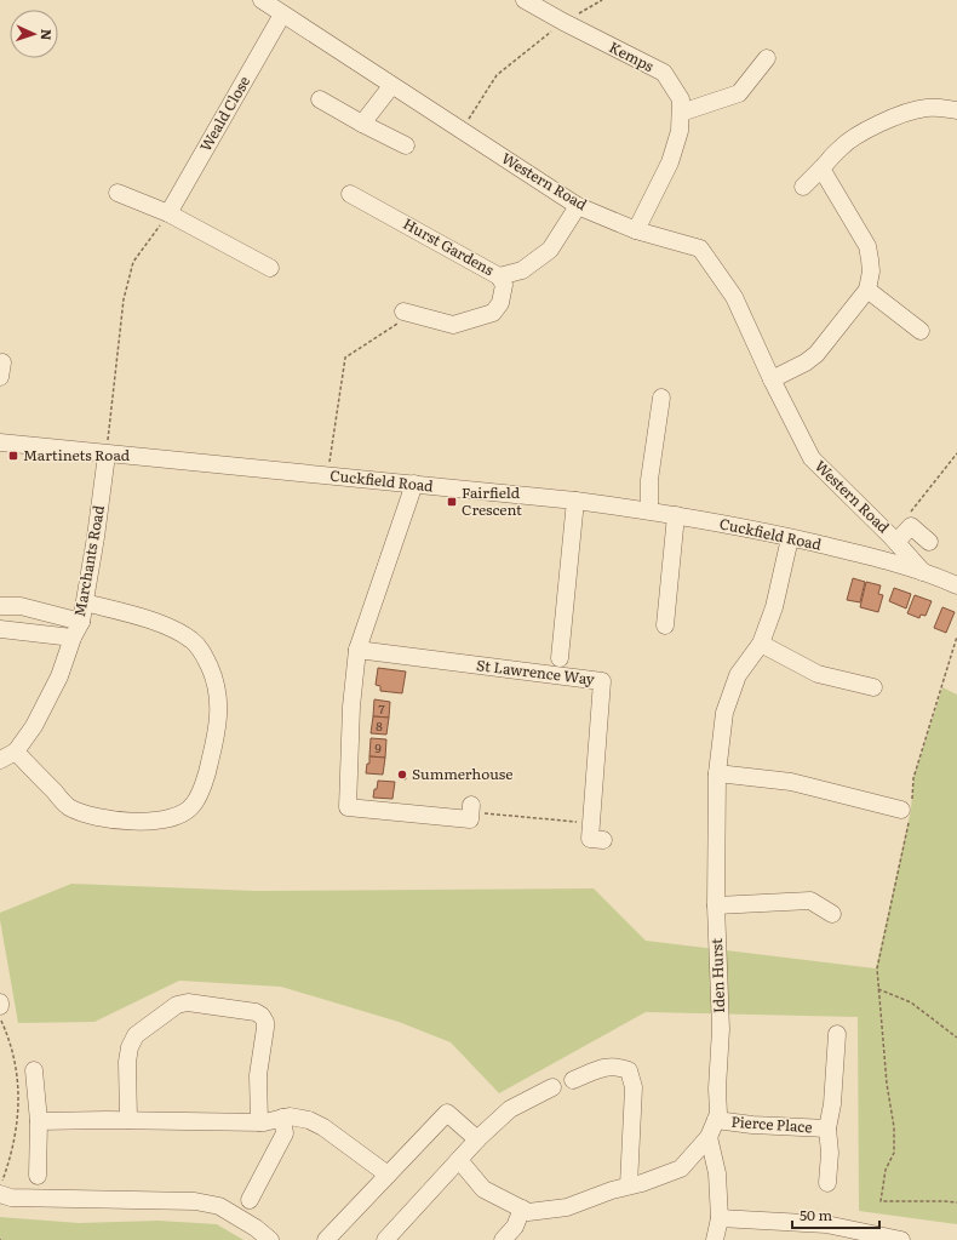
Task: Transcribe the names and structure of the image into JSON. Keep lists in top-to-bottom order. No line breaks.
{"streets":{"street":["Kemps","Weald Close","Western Road","Hurst Gardens","Cuckfield Road","Marchants Road","St Lawrence Way","Iden Hurst","Pierce Place"]},"crossings":[["Kemps","Western Road"],["Weald Close","Western Road"],["Western Road","Hurst Gardens"],["Western Road","Cuckfield Road"],["Cuckfield Road","Marchants Road"],["Cuckfield Road","Iden Hurst"],["Iden Hurst","Pierce Place"]],"places":{"transit":["Martinets Road","Fairfield Crescent"],"other":["Summerhouse"]},"house_numbers":["7","8","9"],"scale_bar":"50 m","north":"right"}
